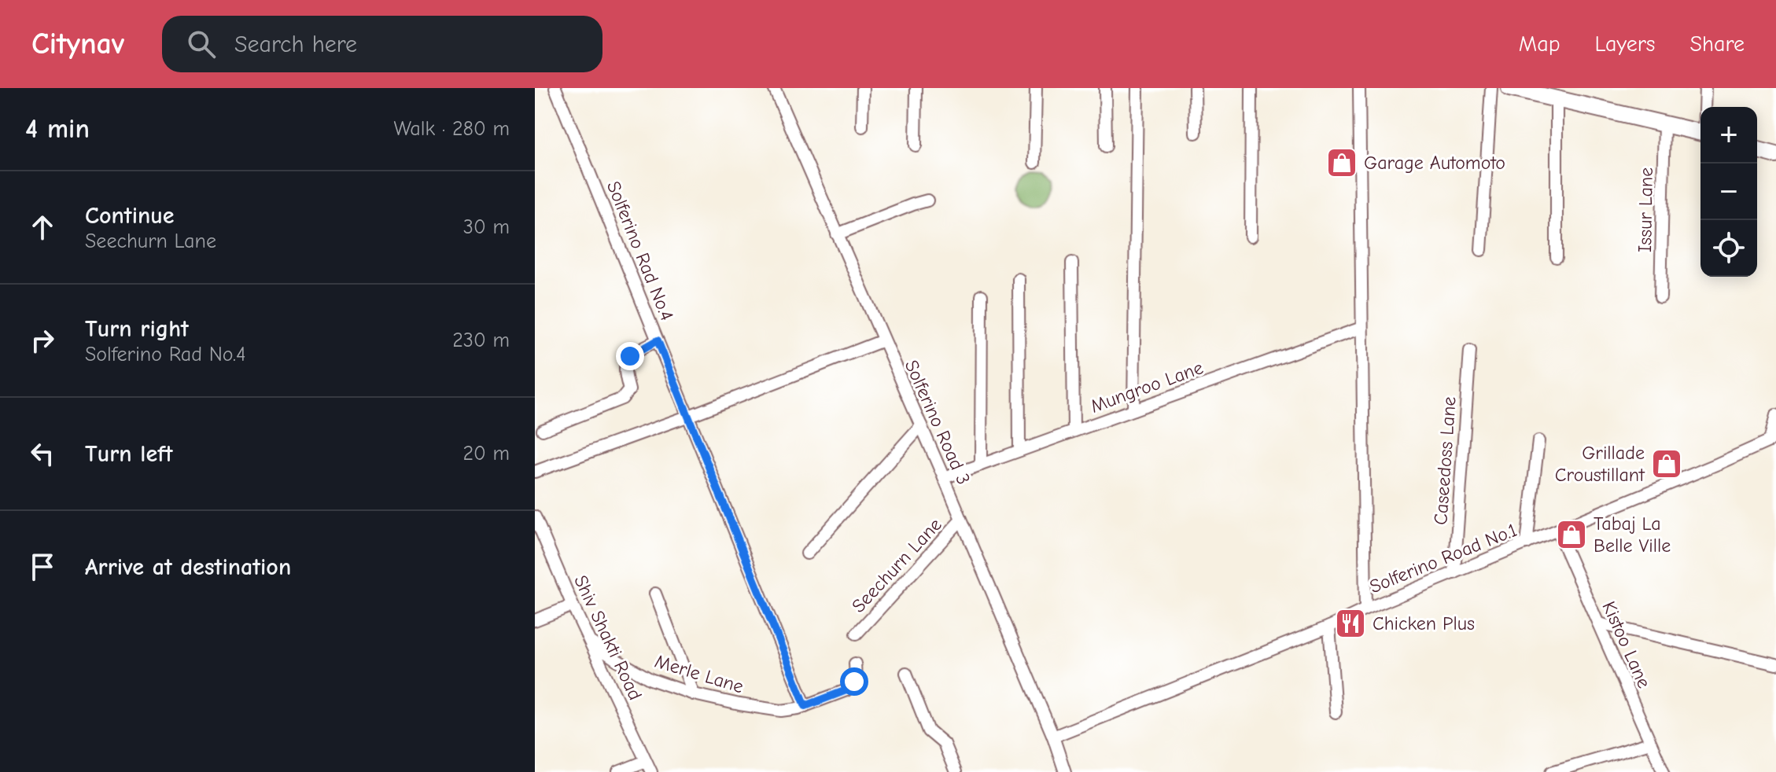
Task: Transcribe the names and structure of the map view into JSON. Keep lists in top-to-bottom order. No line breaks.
{"streets":{"street":["Issur Lane","Solferino Rad No.4","Mungroo Lane","Solferino Road 3","Caseedoss Lane","Solferino Road No.1","Seechurn Lane","Shiv Shakti Road","Kistoo Lane","Merle Lane"]},"crossings":[["Solferino Rad No.4","Merle Lane"],["Mungroo Lane","Solferino Road 3"],["Solferino Road 3","Solferino Road No.1"],["Solferino Road 3","Seechurn Lane"],["Caseedoss Lane","Solferino Road No.1"],["Solferino Road No.1","Kistoo Lane"],["Shiv Shakti Road","Merle Lane"]],"places":{"shop":["Garage Automoto","Grillade Croustillant","Tabaj La Belle Ville"],"restaurant":["Chicken Plus"]},"page":{"header":"Citynav","search":"Search here","nav":["Map","Layers","Share"],"heading":["4 min","Walk · 280 m"],"map_buttons":["+","−"],"list":[["Continue","Seechurn Lane","30 m"],["Turn right","Solferino Rad No.4","230 m"],["Turn left","20 m"],"Arrive at destination"]}}
